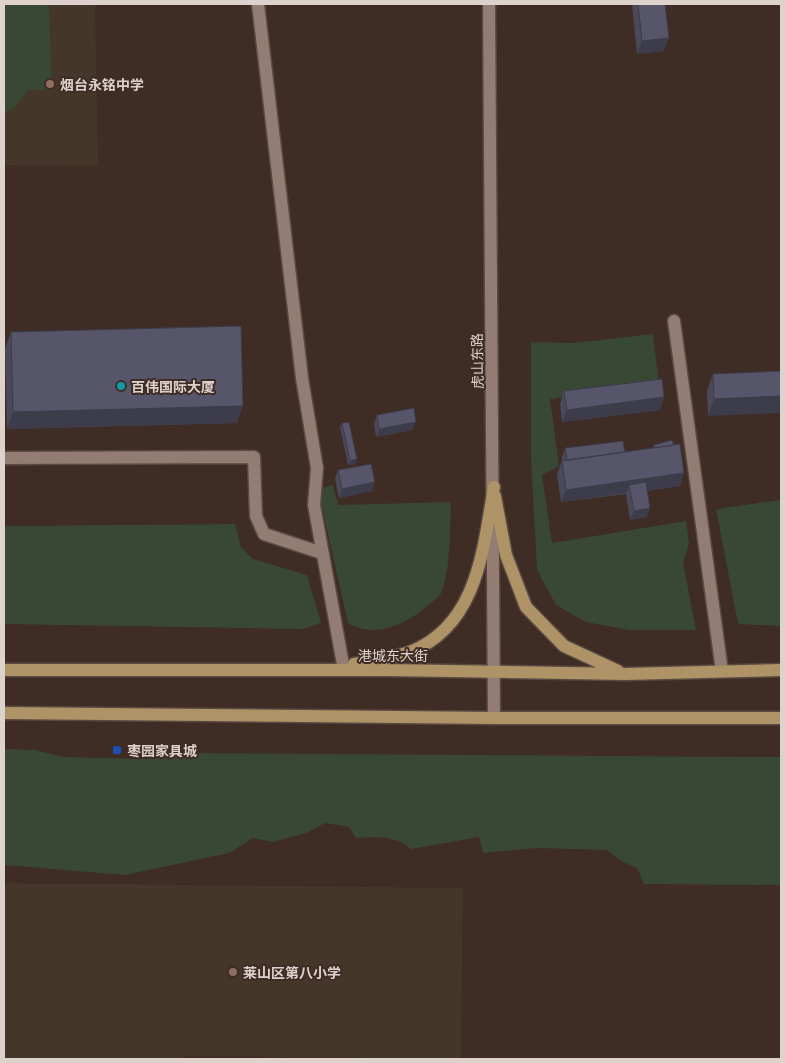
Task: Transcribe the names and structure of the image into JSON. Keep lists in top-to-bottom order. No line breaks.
{"streets":{"main road":["港城东大街"],"street":["虎山东路"]},"crossings":[["虎山东路","港城东大街"]],"places":{"other":["烟台永铭中学","百伟国际大厦","莱山区第八小学"],"transit":["枣园家具城"]}}
